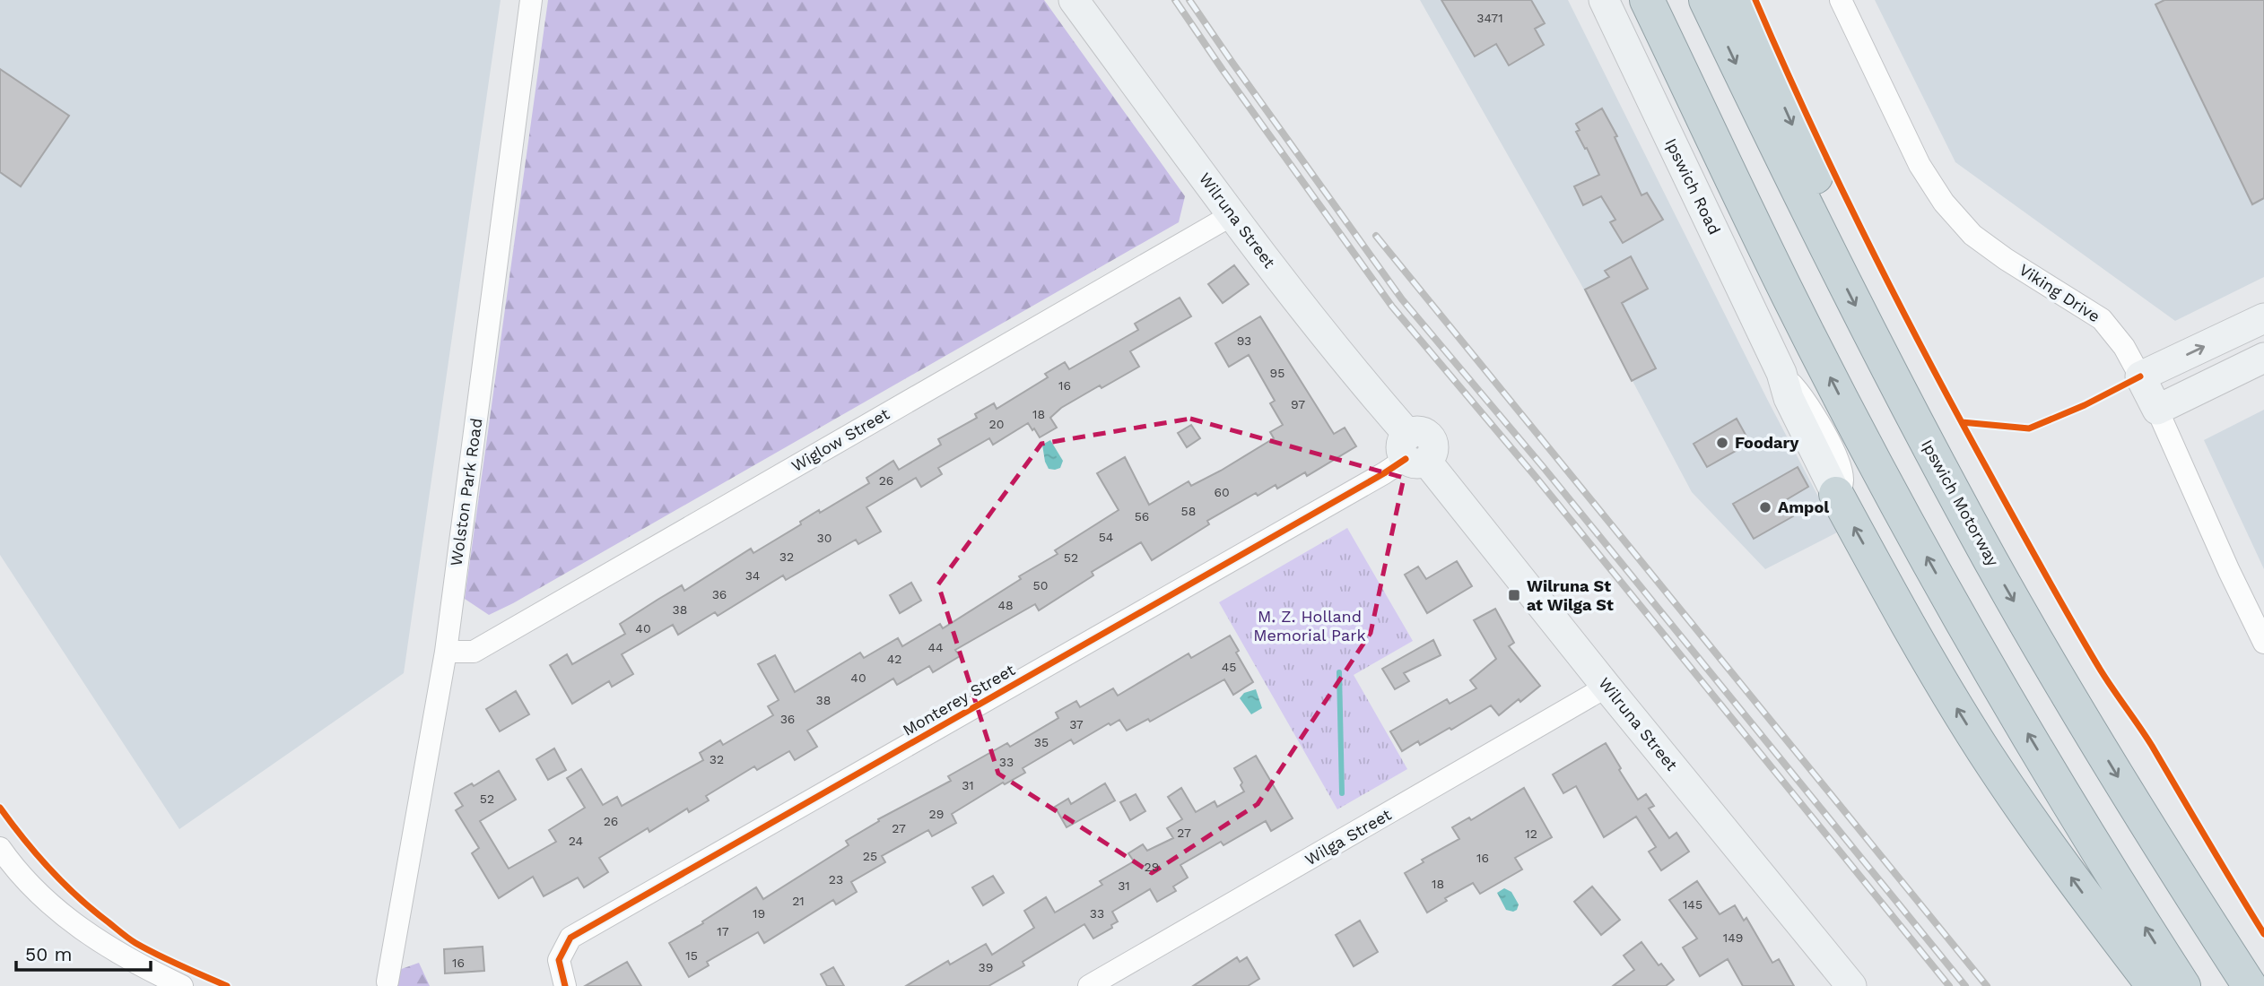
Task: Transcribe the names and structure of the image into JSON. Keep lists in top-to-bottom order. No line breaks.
{"streets":{"highway":["Ipswich Motorway"],"main road":["Ipswich Road","Wilruna Street","Viking Drive"],"street":["Wiglow Street","Wolston Park Road","Monterey Street","Wilga Street"]},"crossings":[["Wilruna Street","Wiglow Street"],["Wilruna Street","Monterey Street"],["Wilruna Street","Wilga Street"],["Wiglow Street","Wolston Park Road"]],"parks":["M. Z. Holland Memorial Park"],"places":{"other":["Foodary","Ampol"],"transit":["Wilruna St at Wilga St"]},"house_numbers":["3471","93","95","16","97","18","20","26","60","58","56","54","30","32","52","34","50","36","48","38","40","44","42","45","40","38","36","37","35","32","33","31","52","29","26","27","27","12","24","25","16","29","23","18","31","21","145","19","33","17","149","15","16","39"],"scale_bar":"50 m"}
